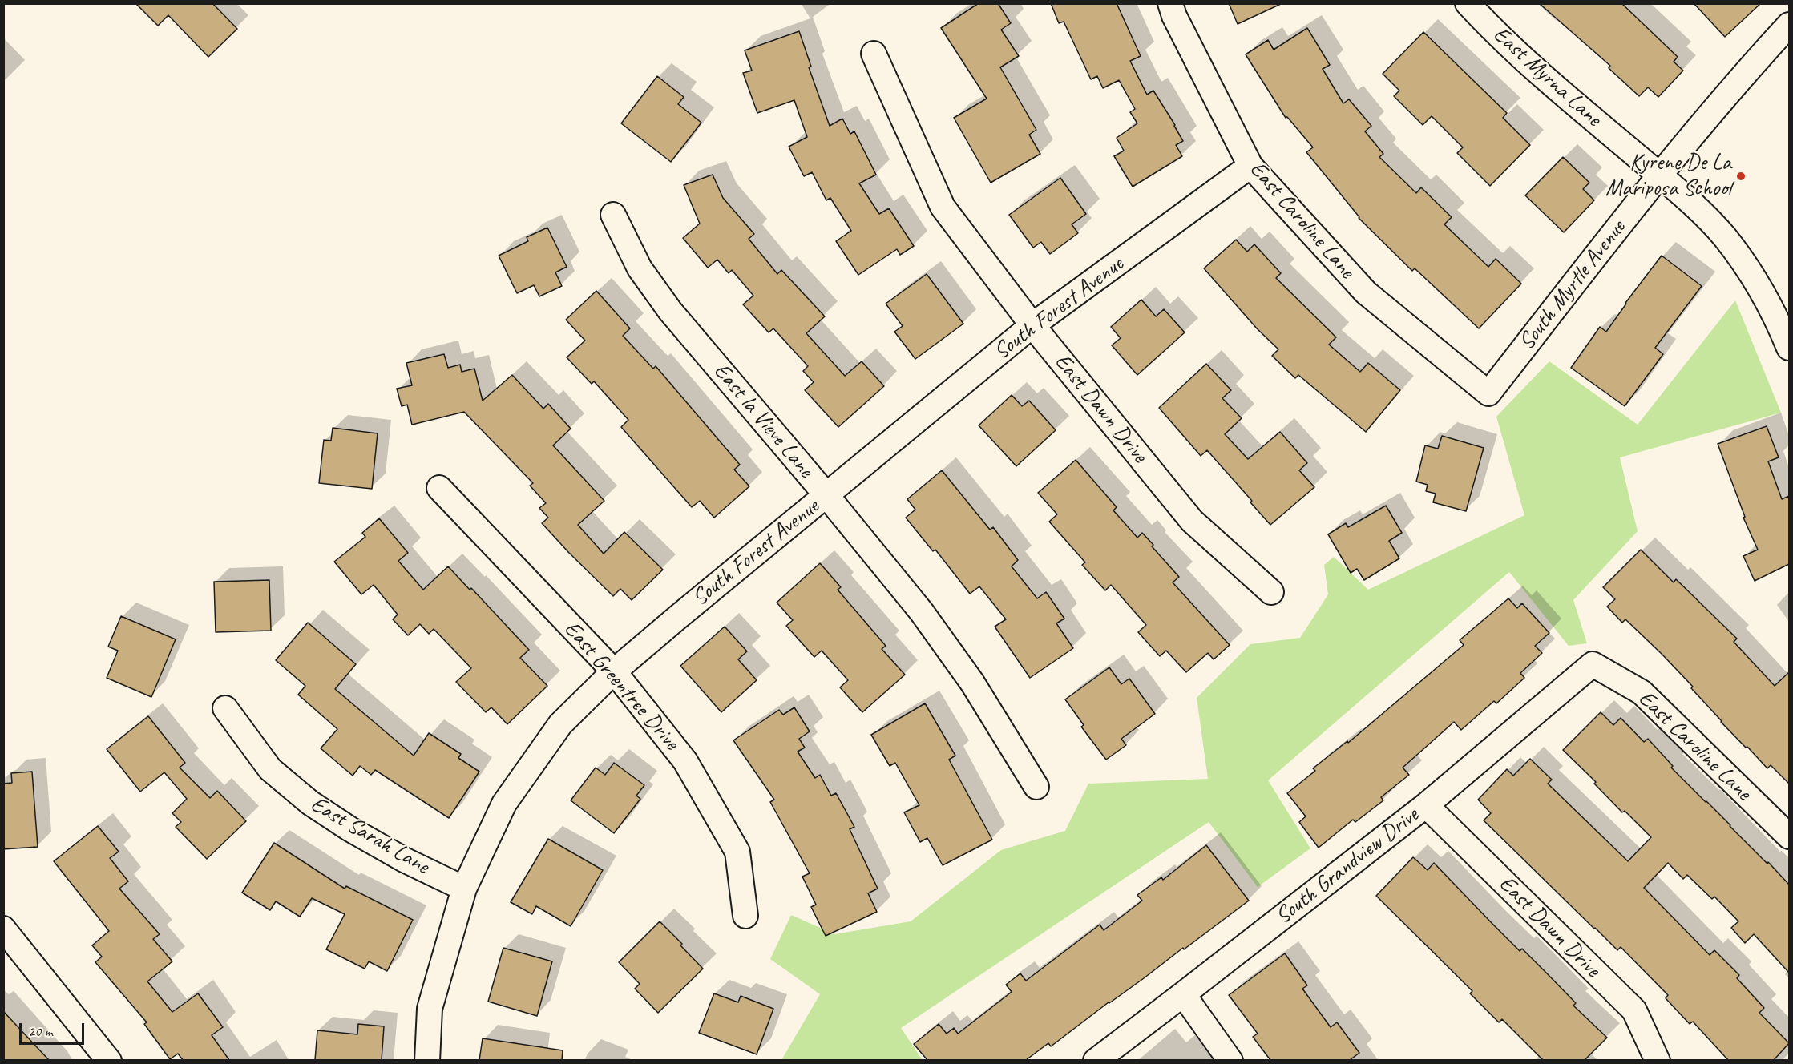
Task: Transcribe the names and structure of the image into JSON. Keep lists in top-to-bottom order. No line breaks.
{"streets":{"street":["East Myrna Lane","East Caroline Lane","South Myrtle Avenue","South Forest Avenue","East Dawn Drive","East la Vieve Lane","East Greentree Drive","East Sarah Lane","South Grandview Drive"]},"crossings":[["East Myrna Lane","South Myrtle Avenue"],["East Caroline Lane","South Myrtle Avenue"],["East Caroline Lane","South Forest Avenue"],["East Caroline Lane","South Grandview Drive"],["South Forest Avenue","East Dawn Drive"],["South Forest Avenue","East la Vieve Lane"],["South Forest Avenue","East Greentree Drive"],["South Forest Avenue","East Sarah Lane"],["East Dawn Drive","South Grandview Drive"]],"places":["Kyrene De La Mariposa School"],"scale_bar":"20 m"}
